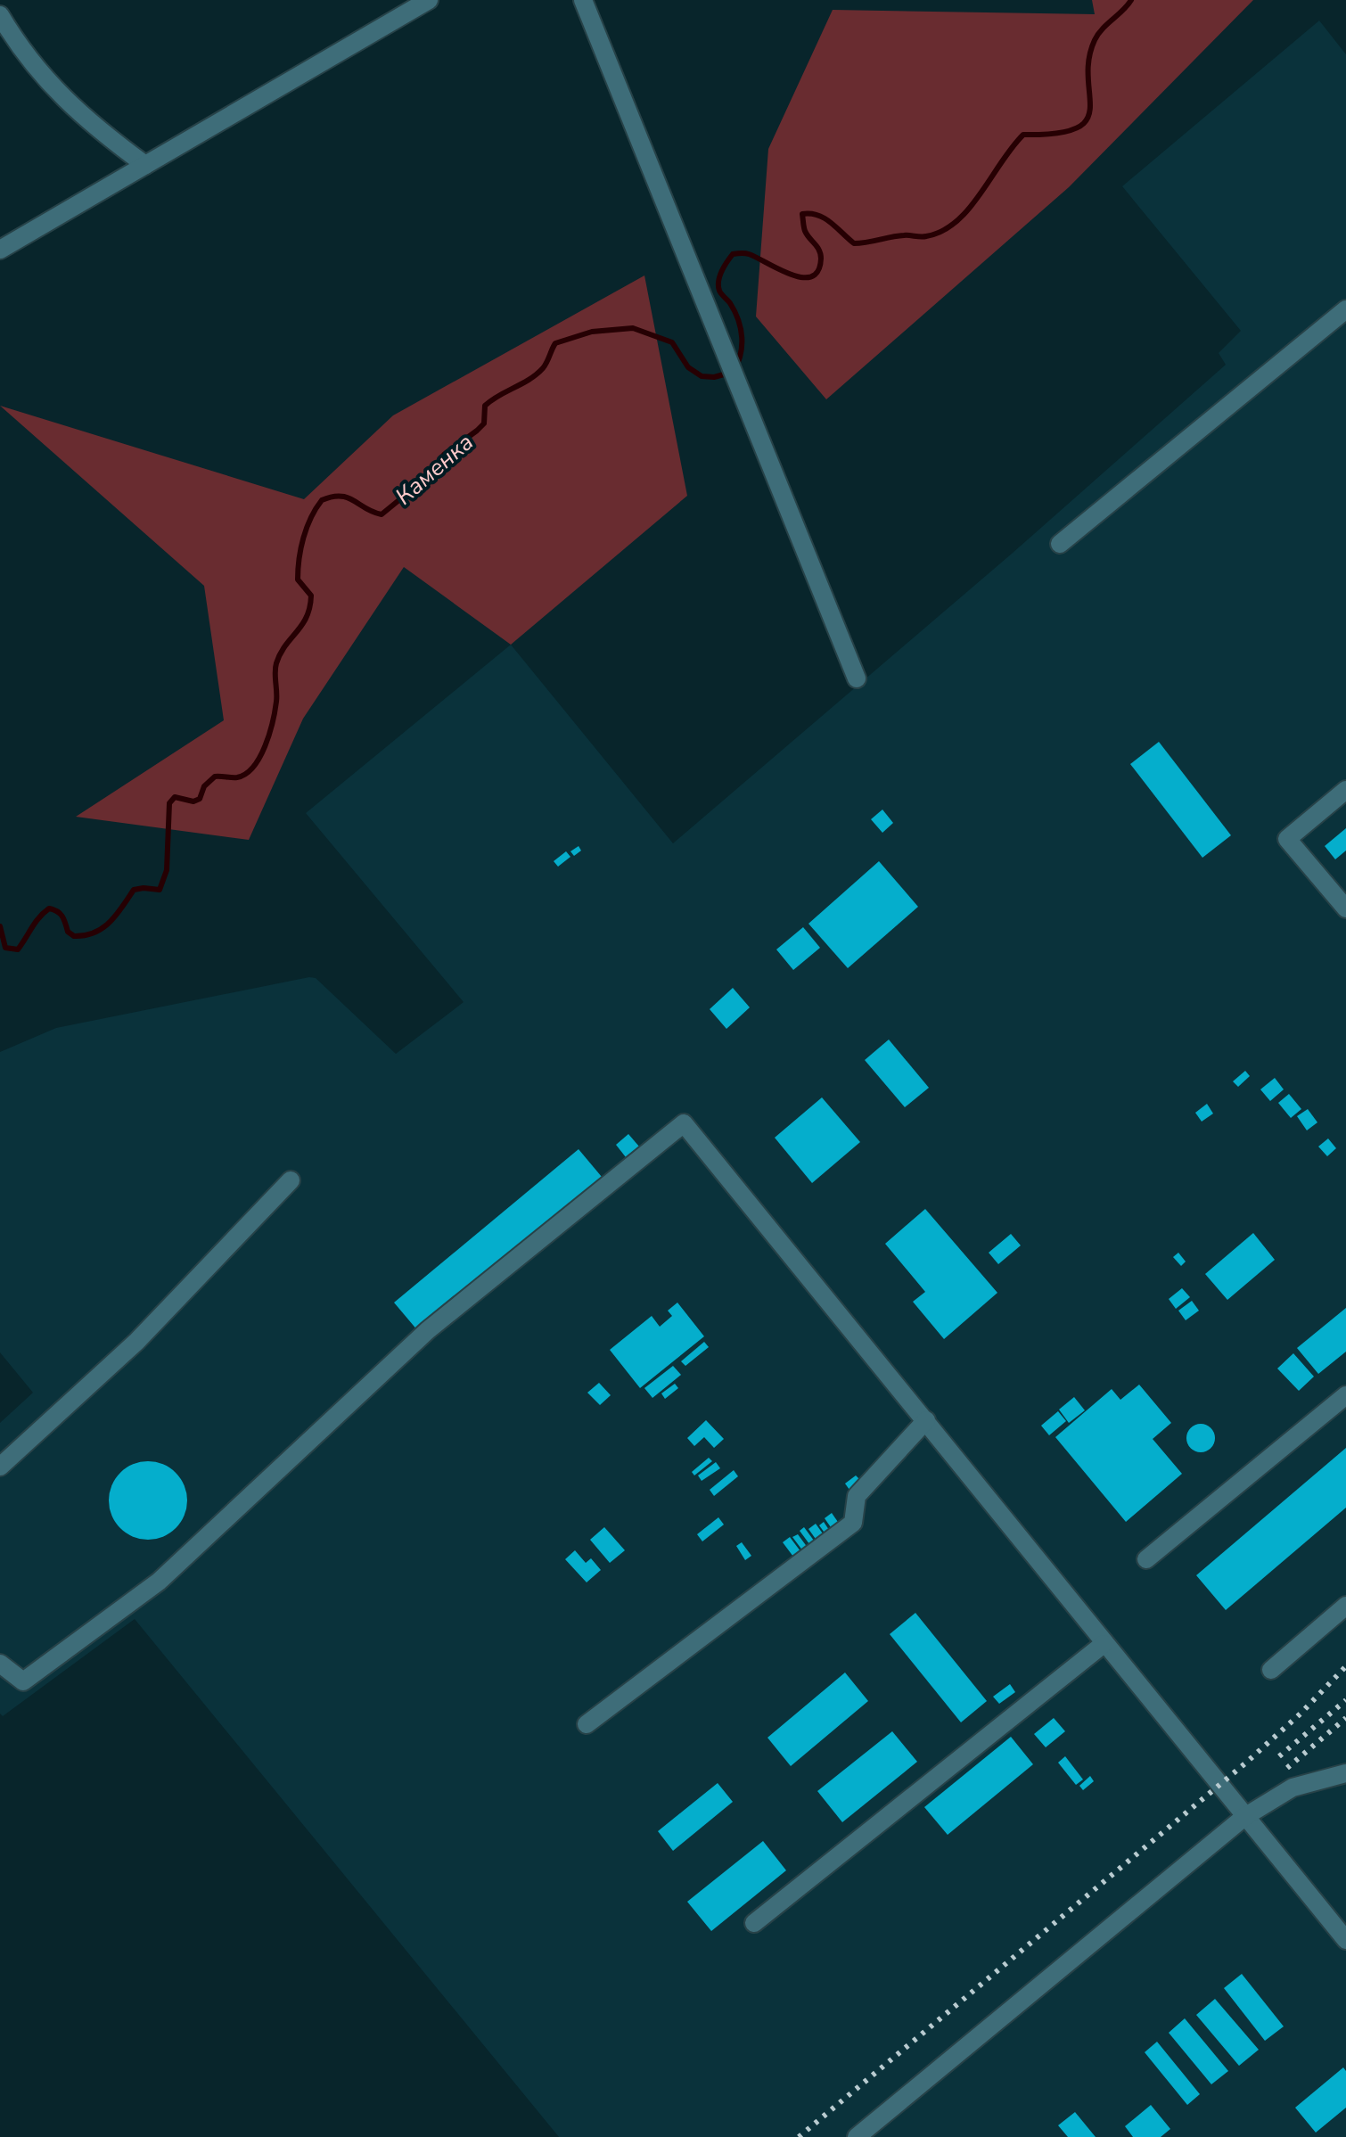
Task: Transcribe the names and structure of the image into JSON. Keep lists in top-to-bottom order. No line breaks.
{"water":["Каменка"]}
